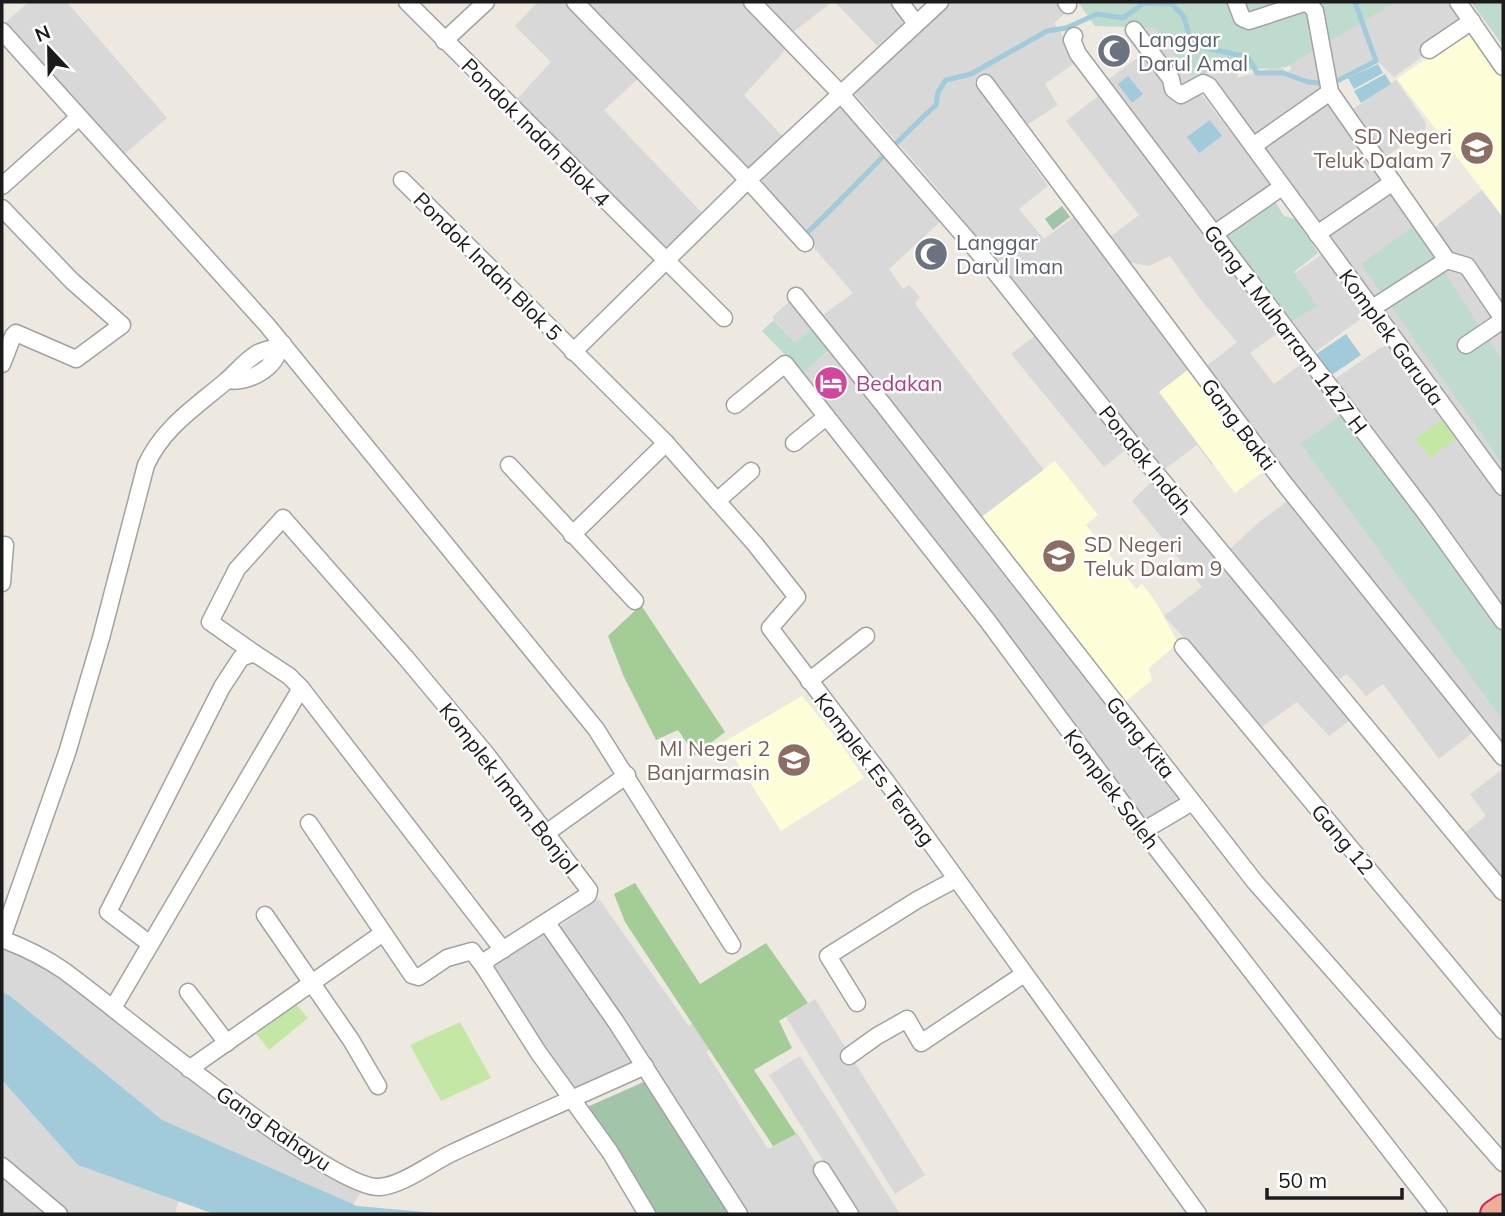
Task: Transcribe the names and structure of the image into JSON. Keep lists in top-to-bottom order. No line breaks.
{"streets":{"street":["Pondok Indah Blok 4","Pondok Indah Blok 5","Gang 1 Muharram 1427 H","Komplek Garuda","Gang Bakti","Pondok Indah","Gang Kita","Komplek Es Terang","Komplek Imam Bonjol","Komplek Saleh","Gang 12","Gang Rahayu"]},"crossings":[["Pondok Indah Blok 5","Komplek Es Terang"]],"places":{"mosque":["Langgar Darul Amal","Langgar Darul Iman"],"school or university":["SD Negeri Teluk Dalam 7","SD Negeri Teluk Dalam 9","MI Negeri 2 Banjarmasin"],"hotel":["Bedakan"]},"scale_bar":"50 m","north":"top"}
